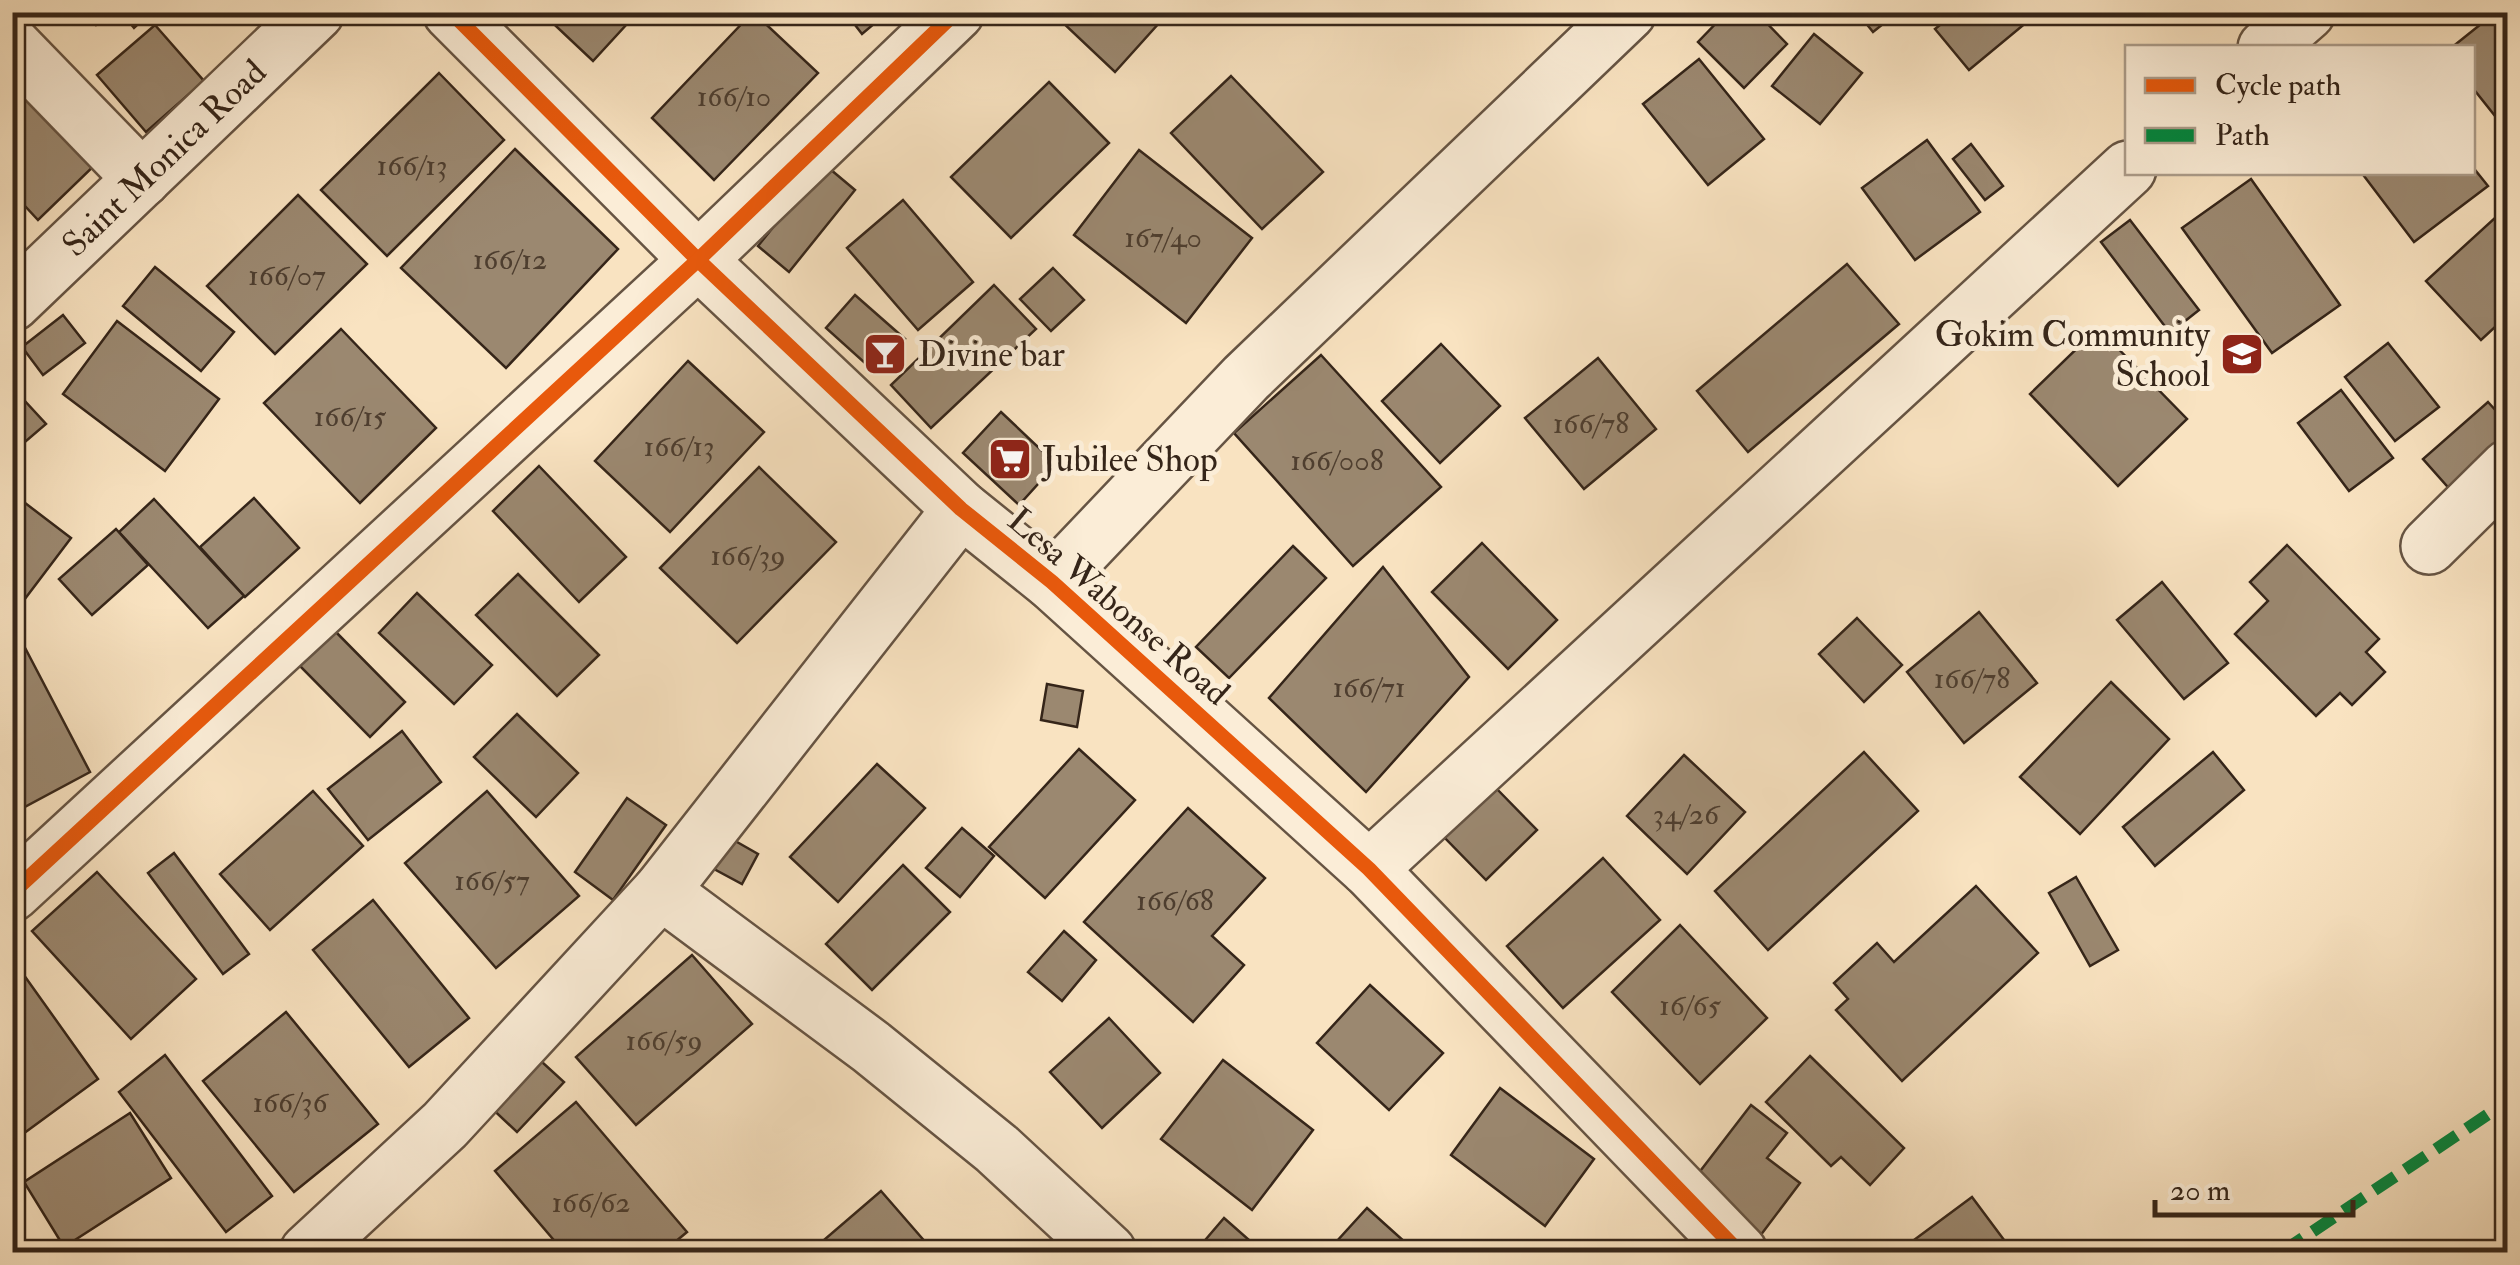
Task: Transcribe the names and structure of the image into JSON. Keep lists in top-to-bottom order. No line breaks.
{"streets":{"street":["Saint Monica Road","Lesa Wabonse Road"]},"places":{"bar":["Divine bar"],"school or university":["Gokim Community School"],"supermarket":["Jubilee Shop"]},"house_numbers":["166/10","166/13","167/40","166/12","166/07","166/15","166/78","166/13","166/008","166/39","166/78","166/71","34/26","166/57","166/68","16/65","166/59","166/36","166/62"],"legend":["Cycle path","Path"],"scale_bar":"20 m"}
